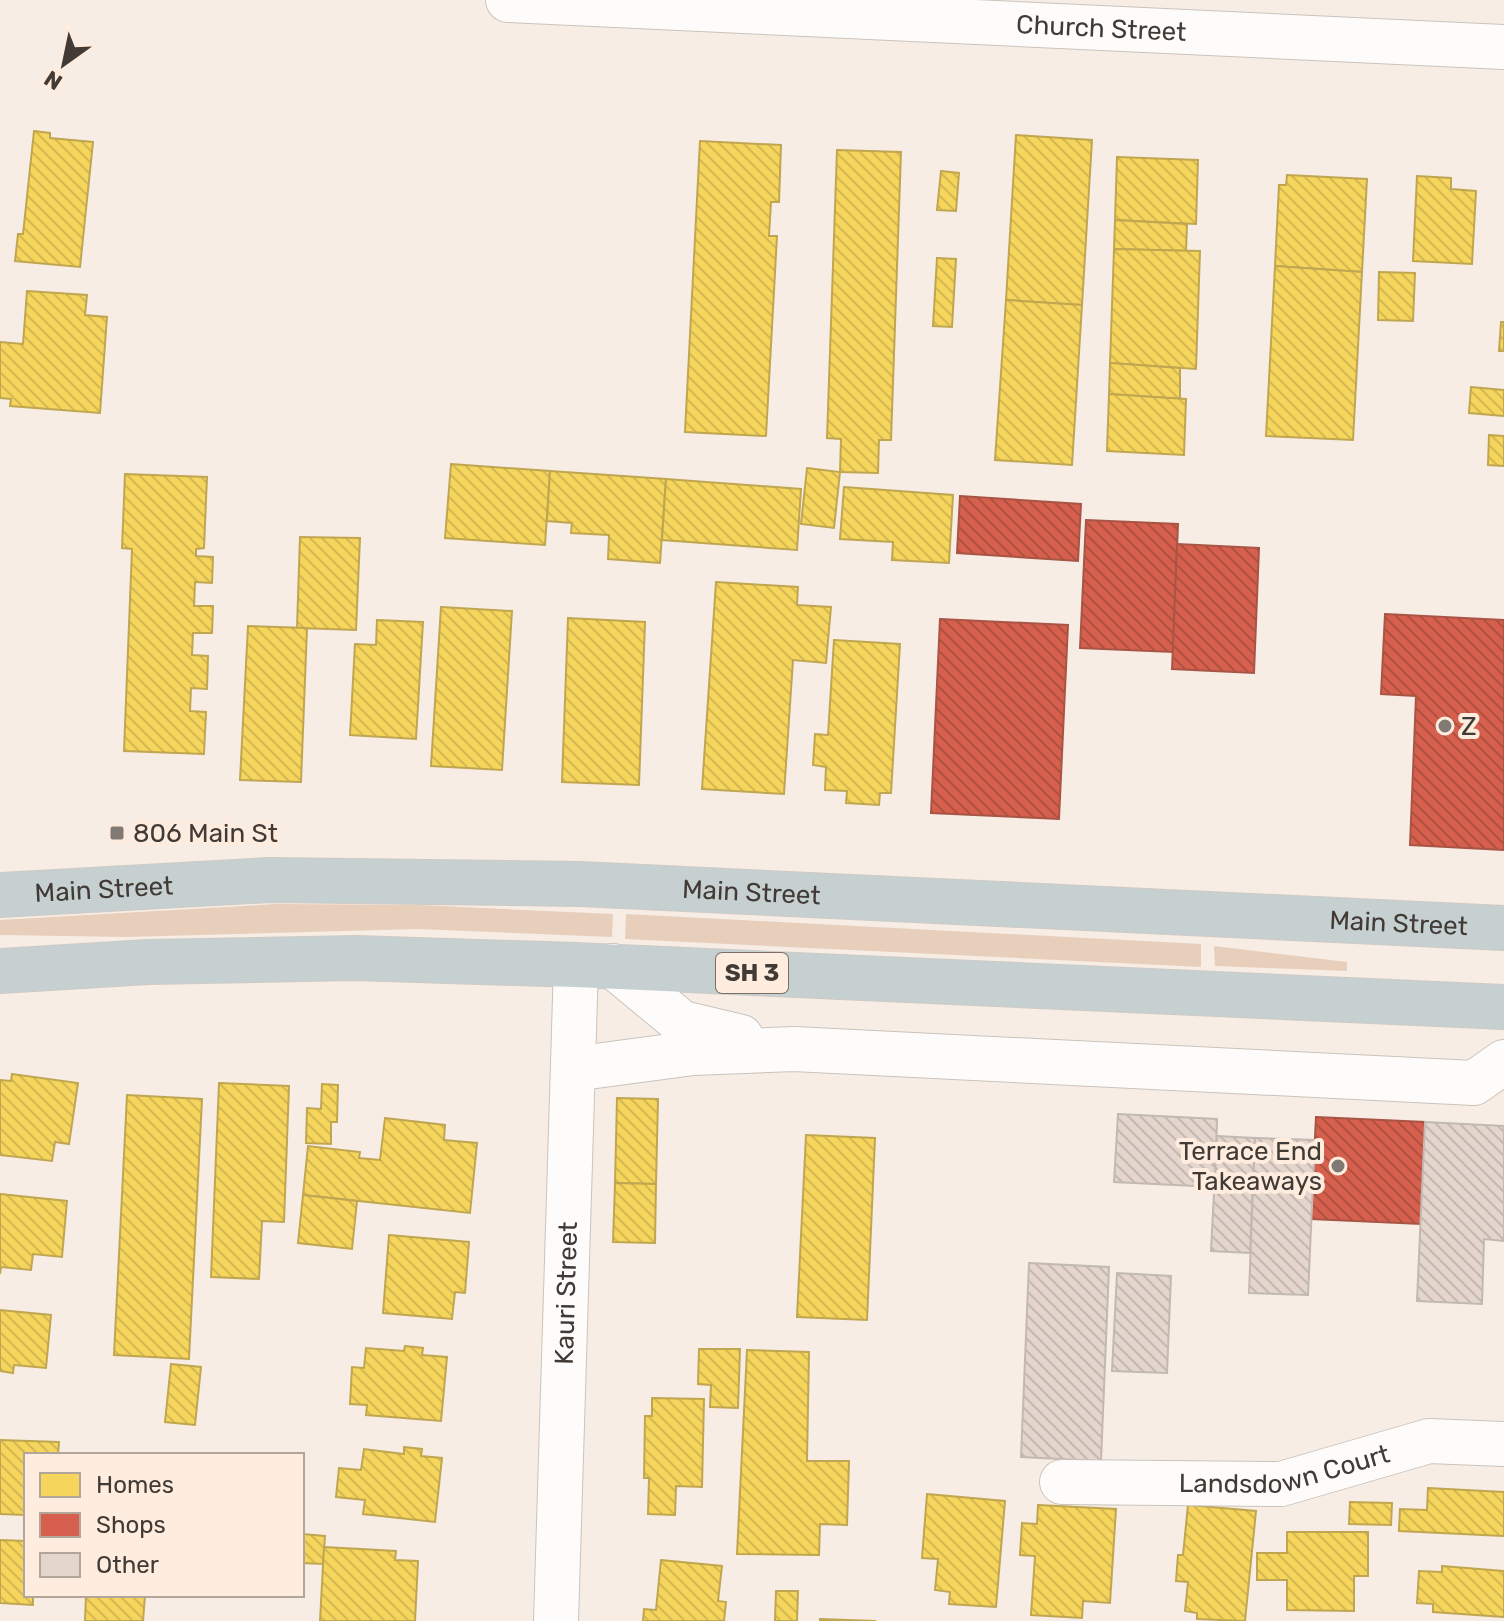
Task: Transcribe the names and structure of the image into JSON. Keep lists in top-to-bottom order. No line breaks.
{"streets":{"highway":["Main Street","SH 3"],"street":["Church Street","Kauri Street","Landsdown Court"]},"crossings":[["SH 3","Kauri Street"]],"places":{"other":["Z","Terrace End Takeaways"],"transit":["806 Main St"]},"legend":["Homes","Shops","Other"],"north":"bottom left"}
